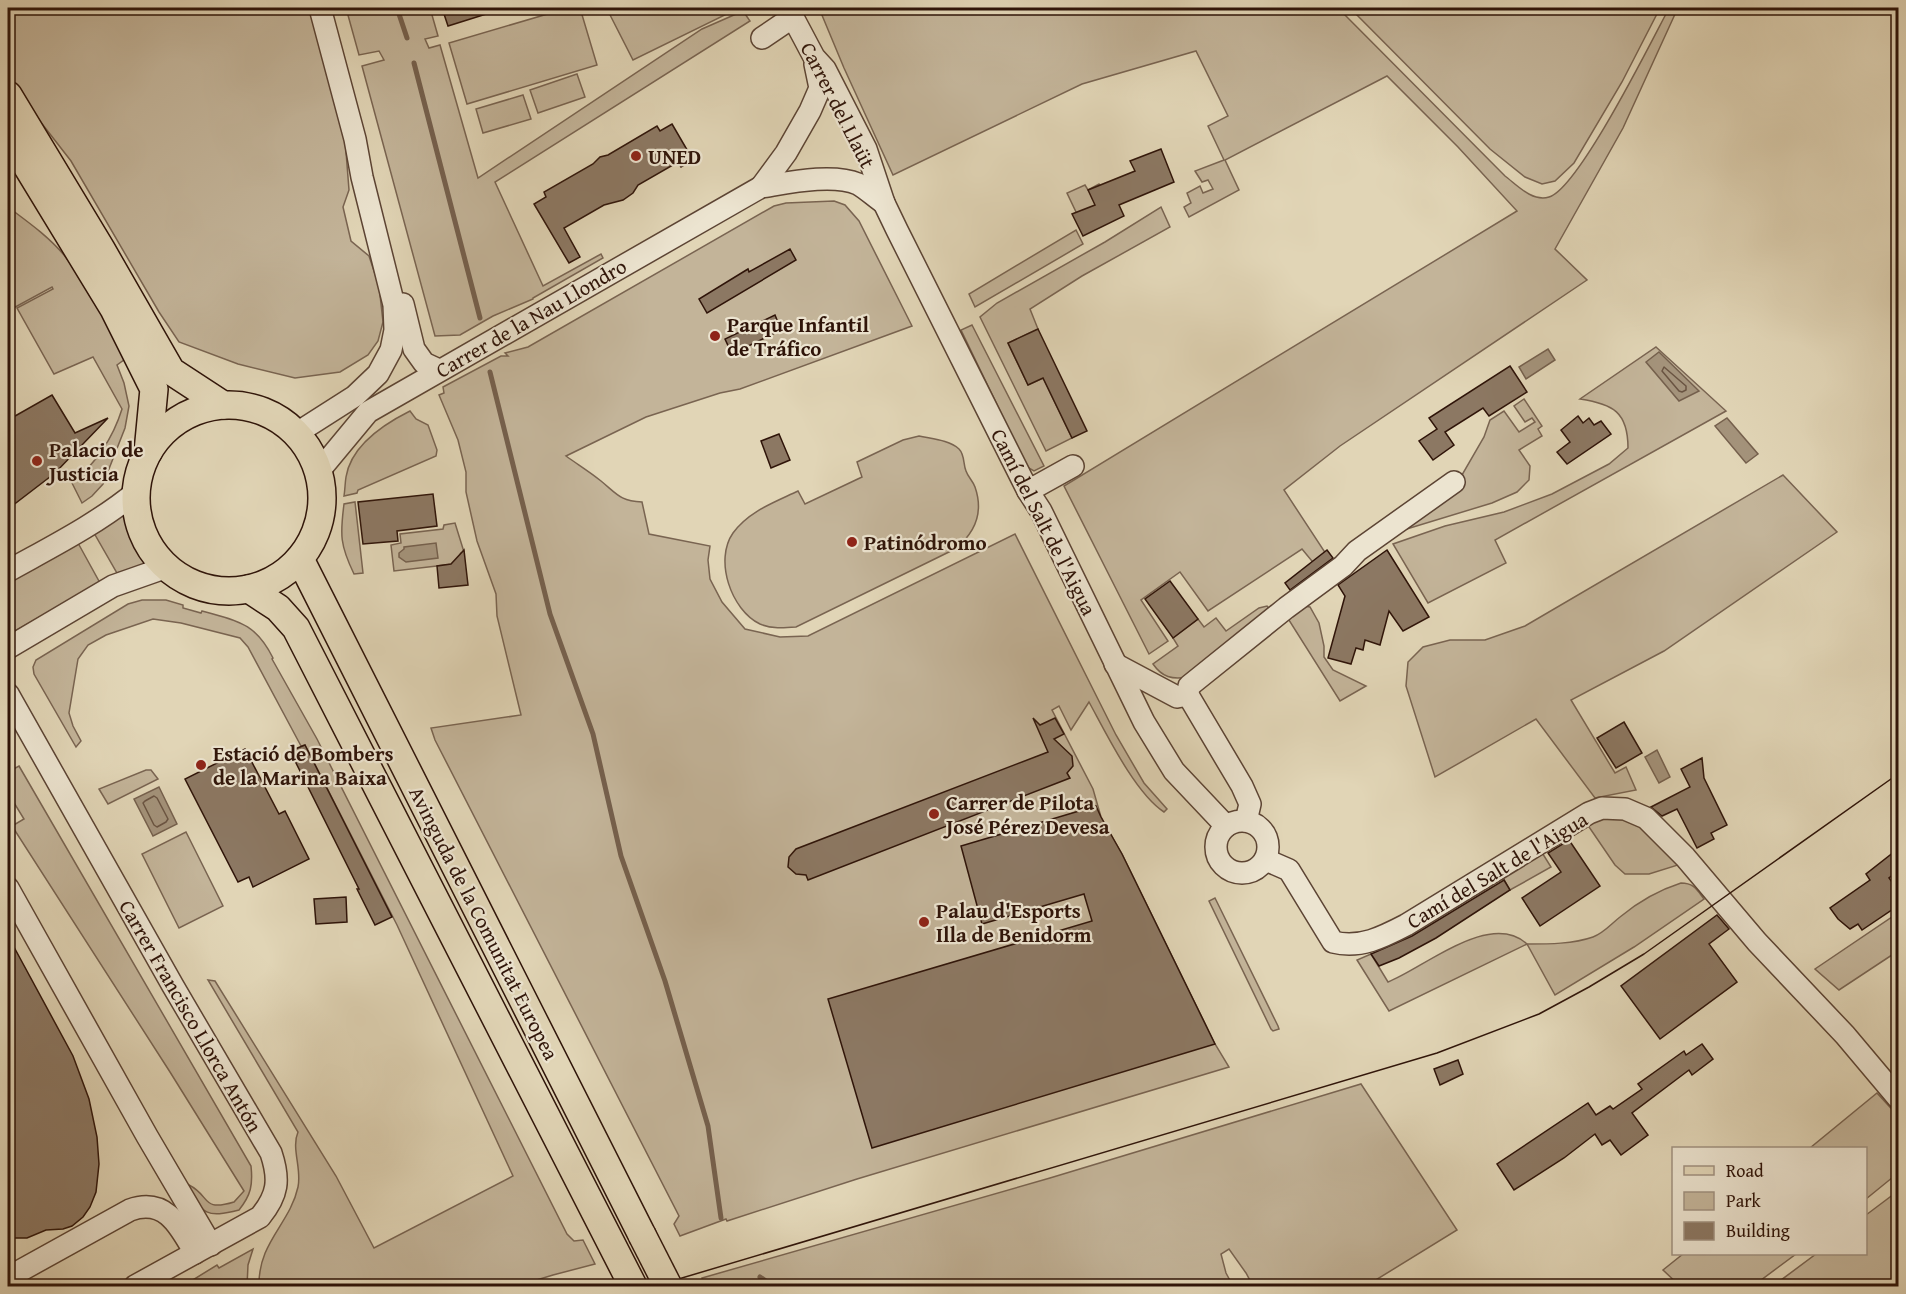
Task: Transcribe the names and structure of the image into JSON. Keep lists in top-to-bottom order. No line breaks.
{"streets":{"main road":["Avinguda de la Comunitat Europea"],"street":["Carrer del Llaüt","Carrer de la Nau Llondro","Camí del Salt de l'Aigua","Carrer Francisco Llorca Antón"]},"crossings":[["Carrer del Llaüt","Carrer de la Nau Llondro"],["Carrer del Llaüt","Camí del Salt de l'Aigua"],["Carrer de la Nau Llondro","Camí del Salt de l'Aigua"],["Carrer de la Nau Llondro","Avinguda de la Comunitat Europea"]],"places":["UNED","Parque Infantil de Tráfico","Palacio de Justicia","Patinódromo","Estació de Bombers de la Marina Baixa","Carrer de Pilota José Pérez Devesa","Palau d'Esports Illa de Benidorm"],"legend":["Road","Park","Building"]}
